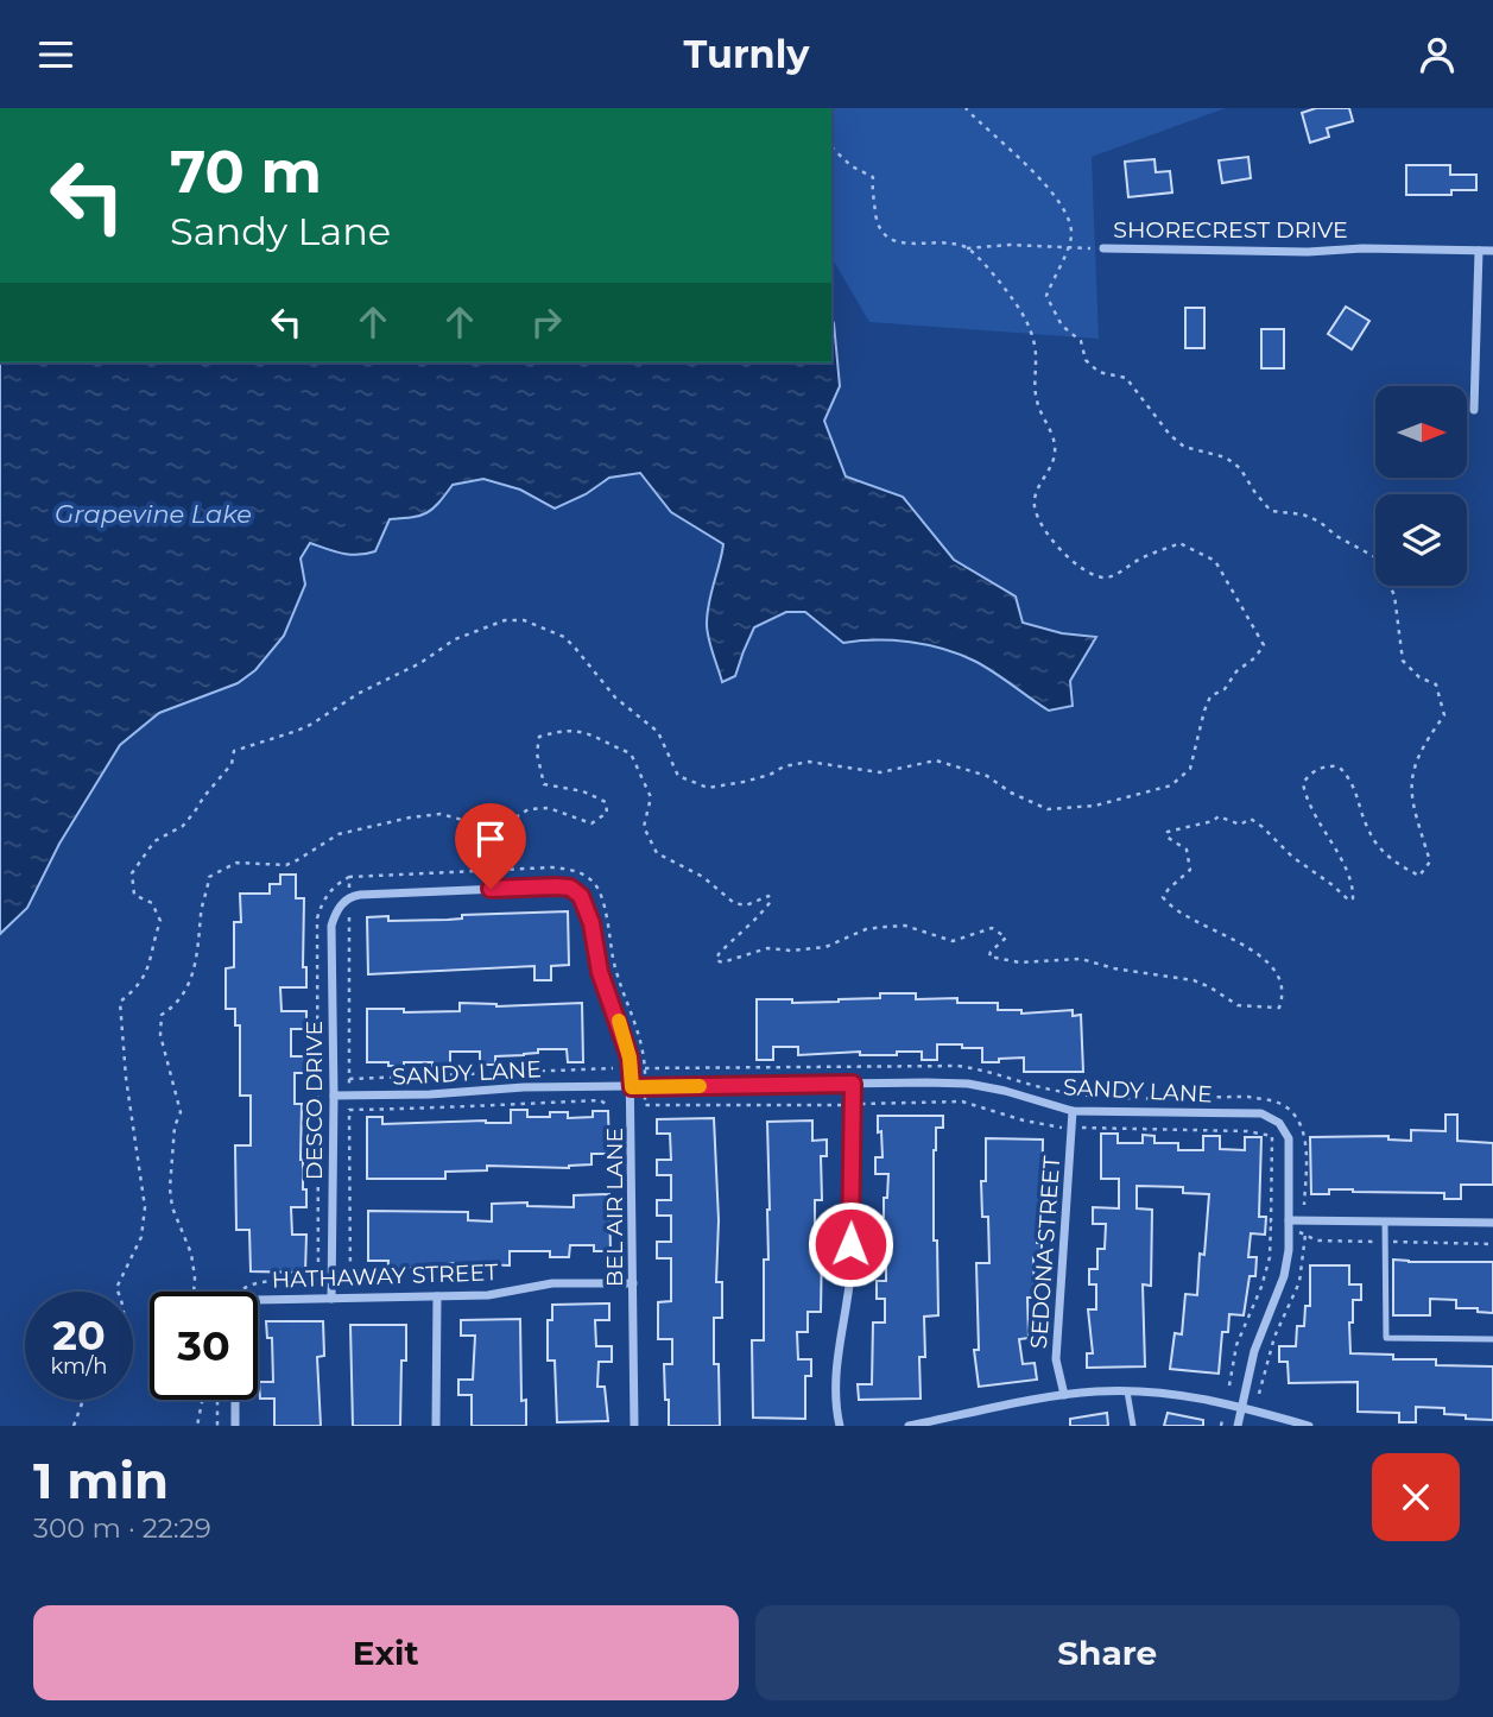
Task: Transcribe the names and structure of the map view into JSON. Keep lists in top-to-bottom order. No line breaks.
{"streets":{"street":["SHORECREST DRIVE","SANDY LANE","DESCO DRIVE","BEL AIR LANE","SEDONA STREET","HATHAWAY STREET"]},"crossings":[["SANDY LANE","DESCO DRIVE"],["SANDY LANE","BEL AIR LANE"],["SANDY LANE","SEDONA STREET"],["DESCO DRIVE","BEL AIR LANE"],["DESCO DRIVE","HATHAWAY STREET"],["BEL AIR LANE","HATHAWAY STREET"]],"water":["Grapevine Lake"],"north":"right","page":{"header":"Turnly","turn":["70 m","Sandy Lane"],"speed":"20 km/h","limit":"30","heading":["1 min","300 m · 22:29"],"buttons":["Exit","Share"]}}
